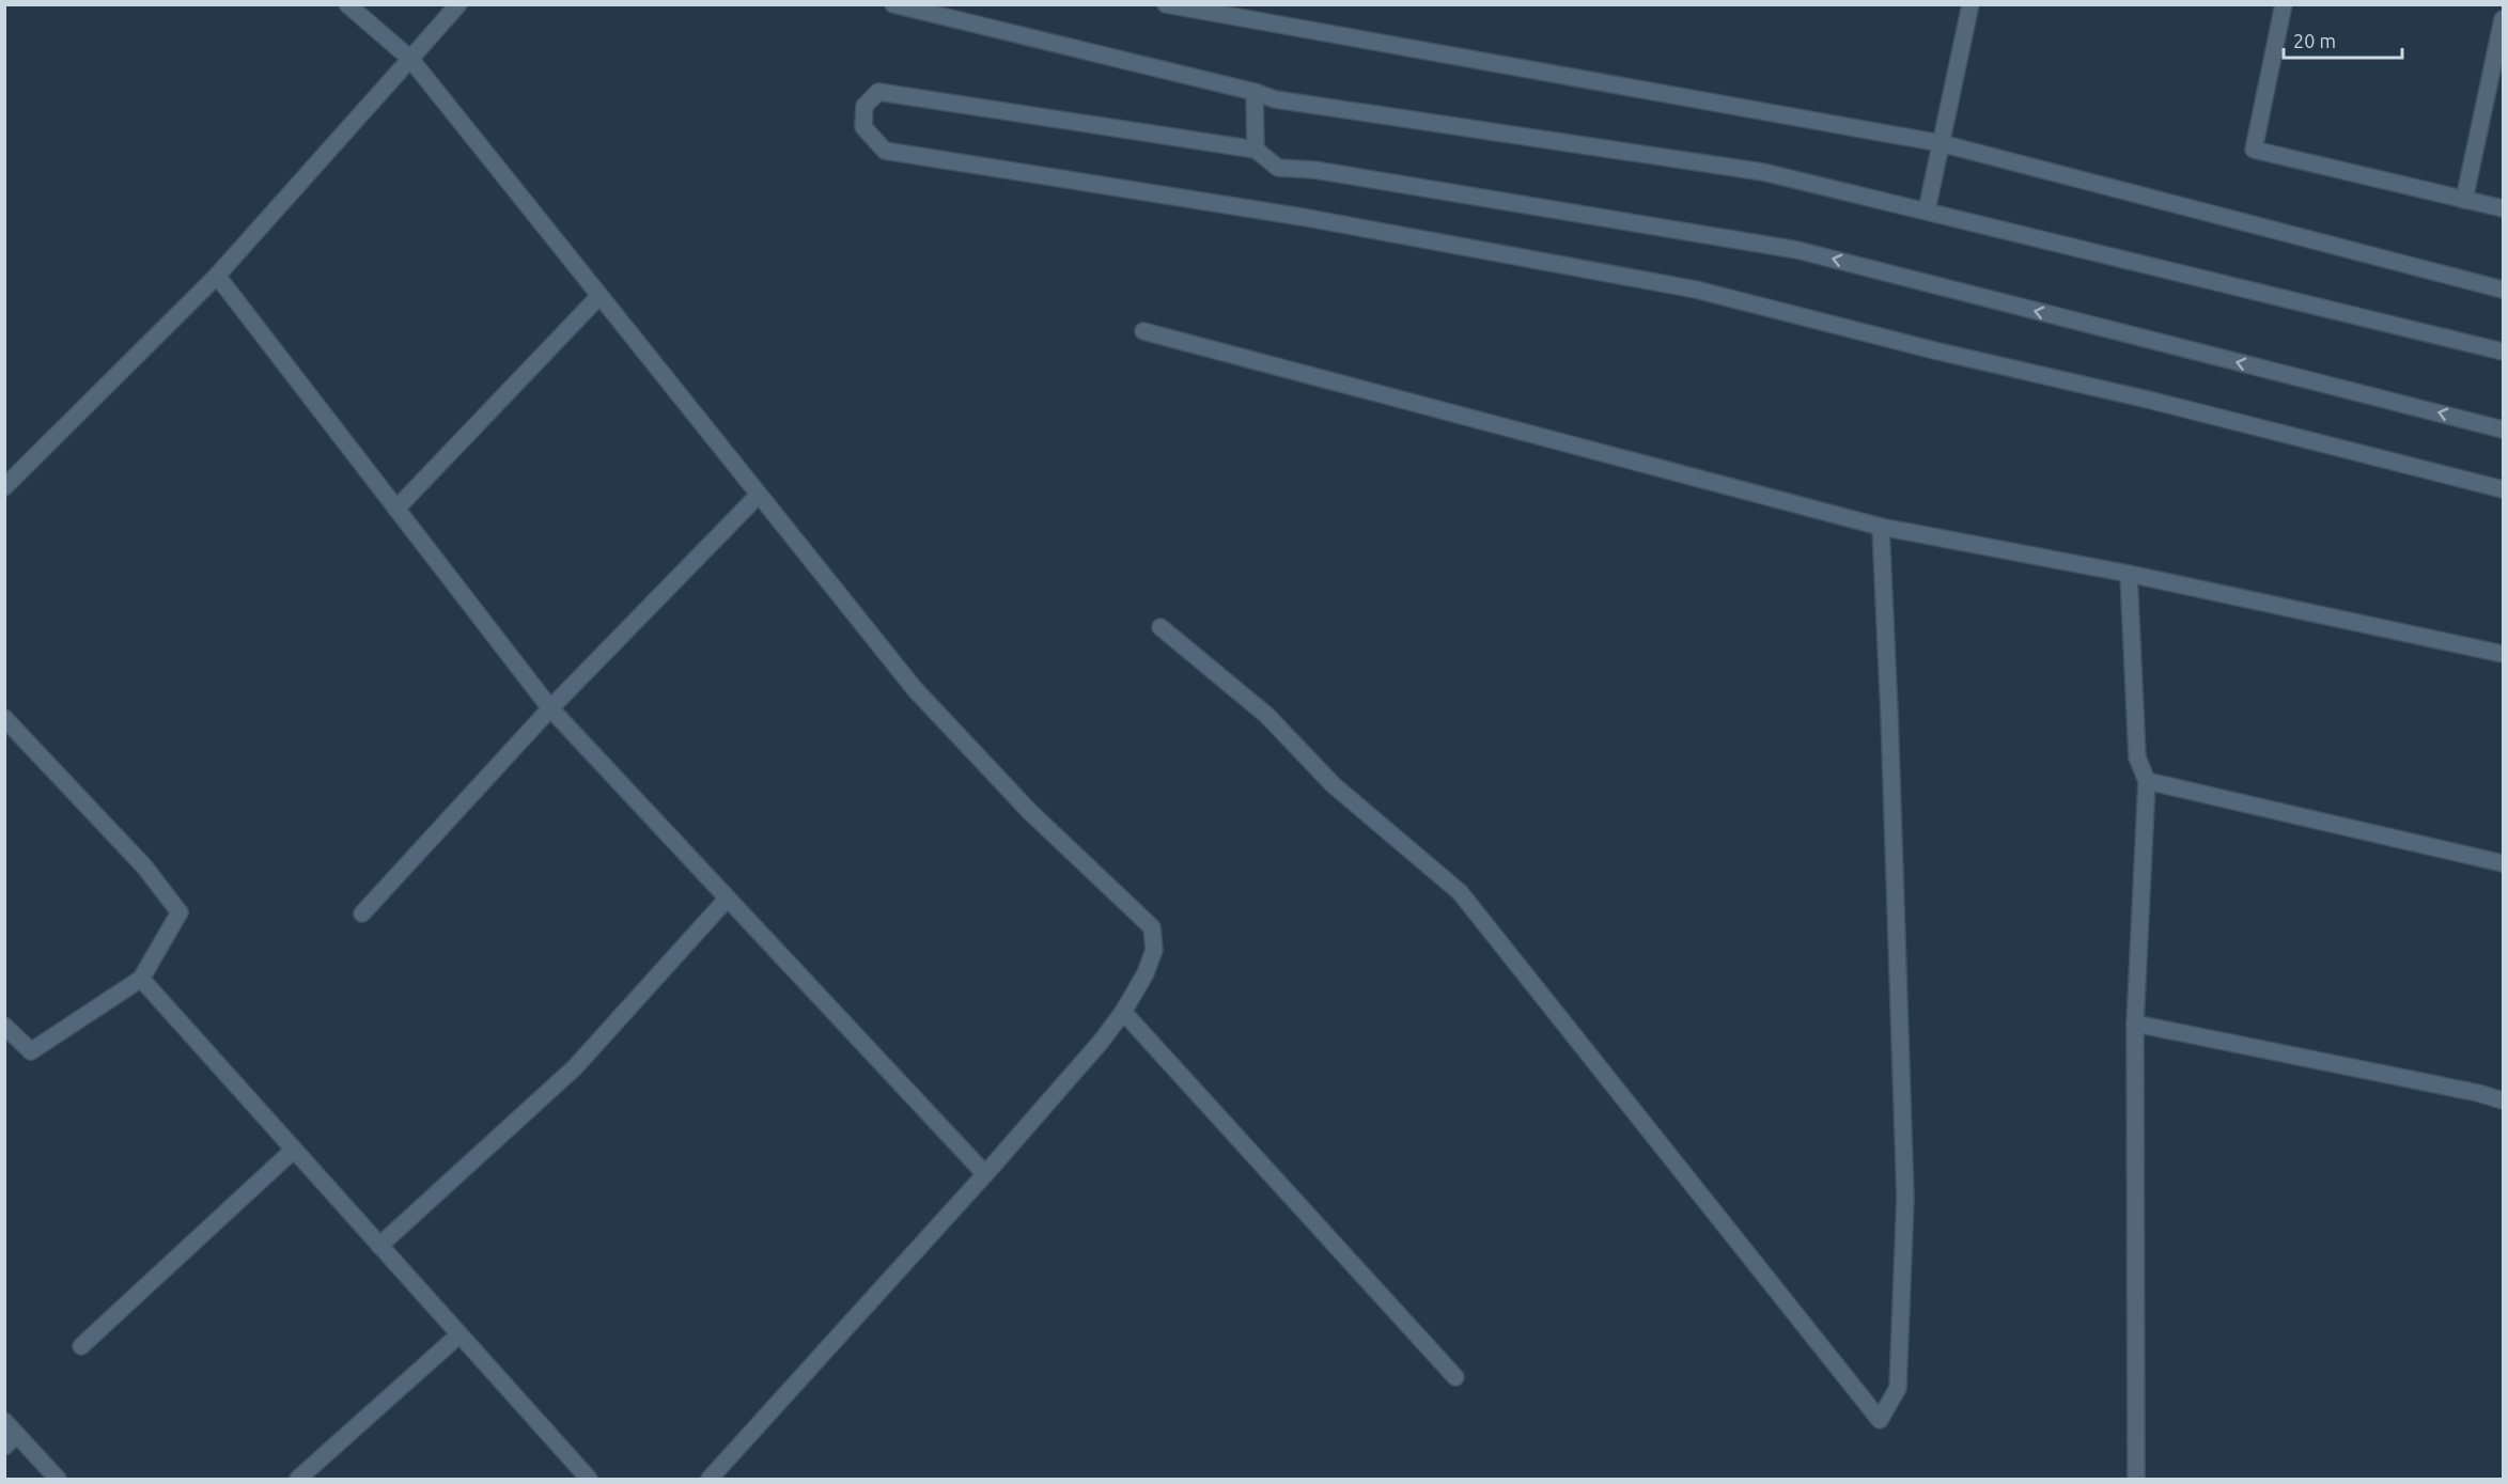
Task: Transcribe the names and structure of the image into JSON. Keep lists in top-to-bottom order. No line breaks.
{"scale_bar":"20 m"}
